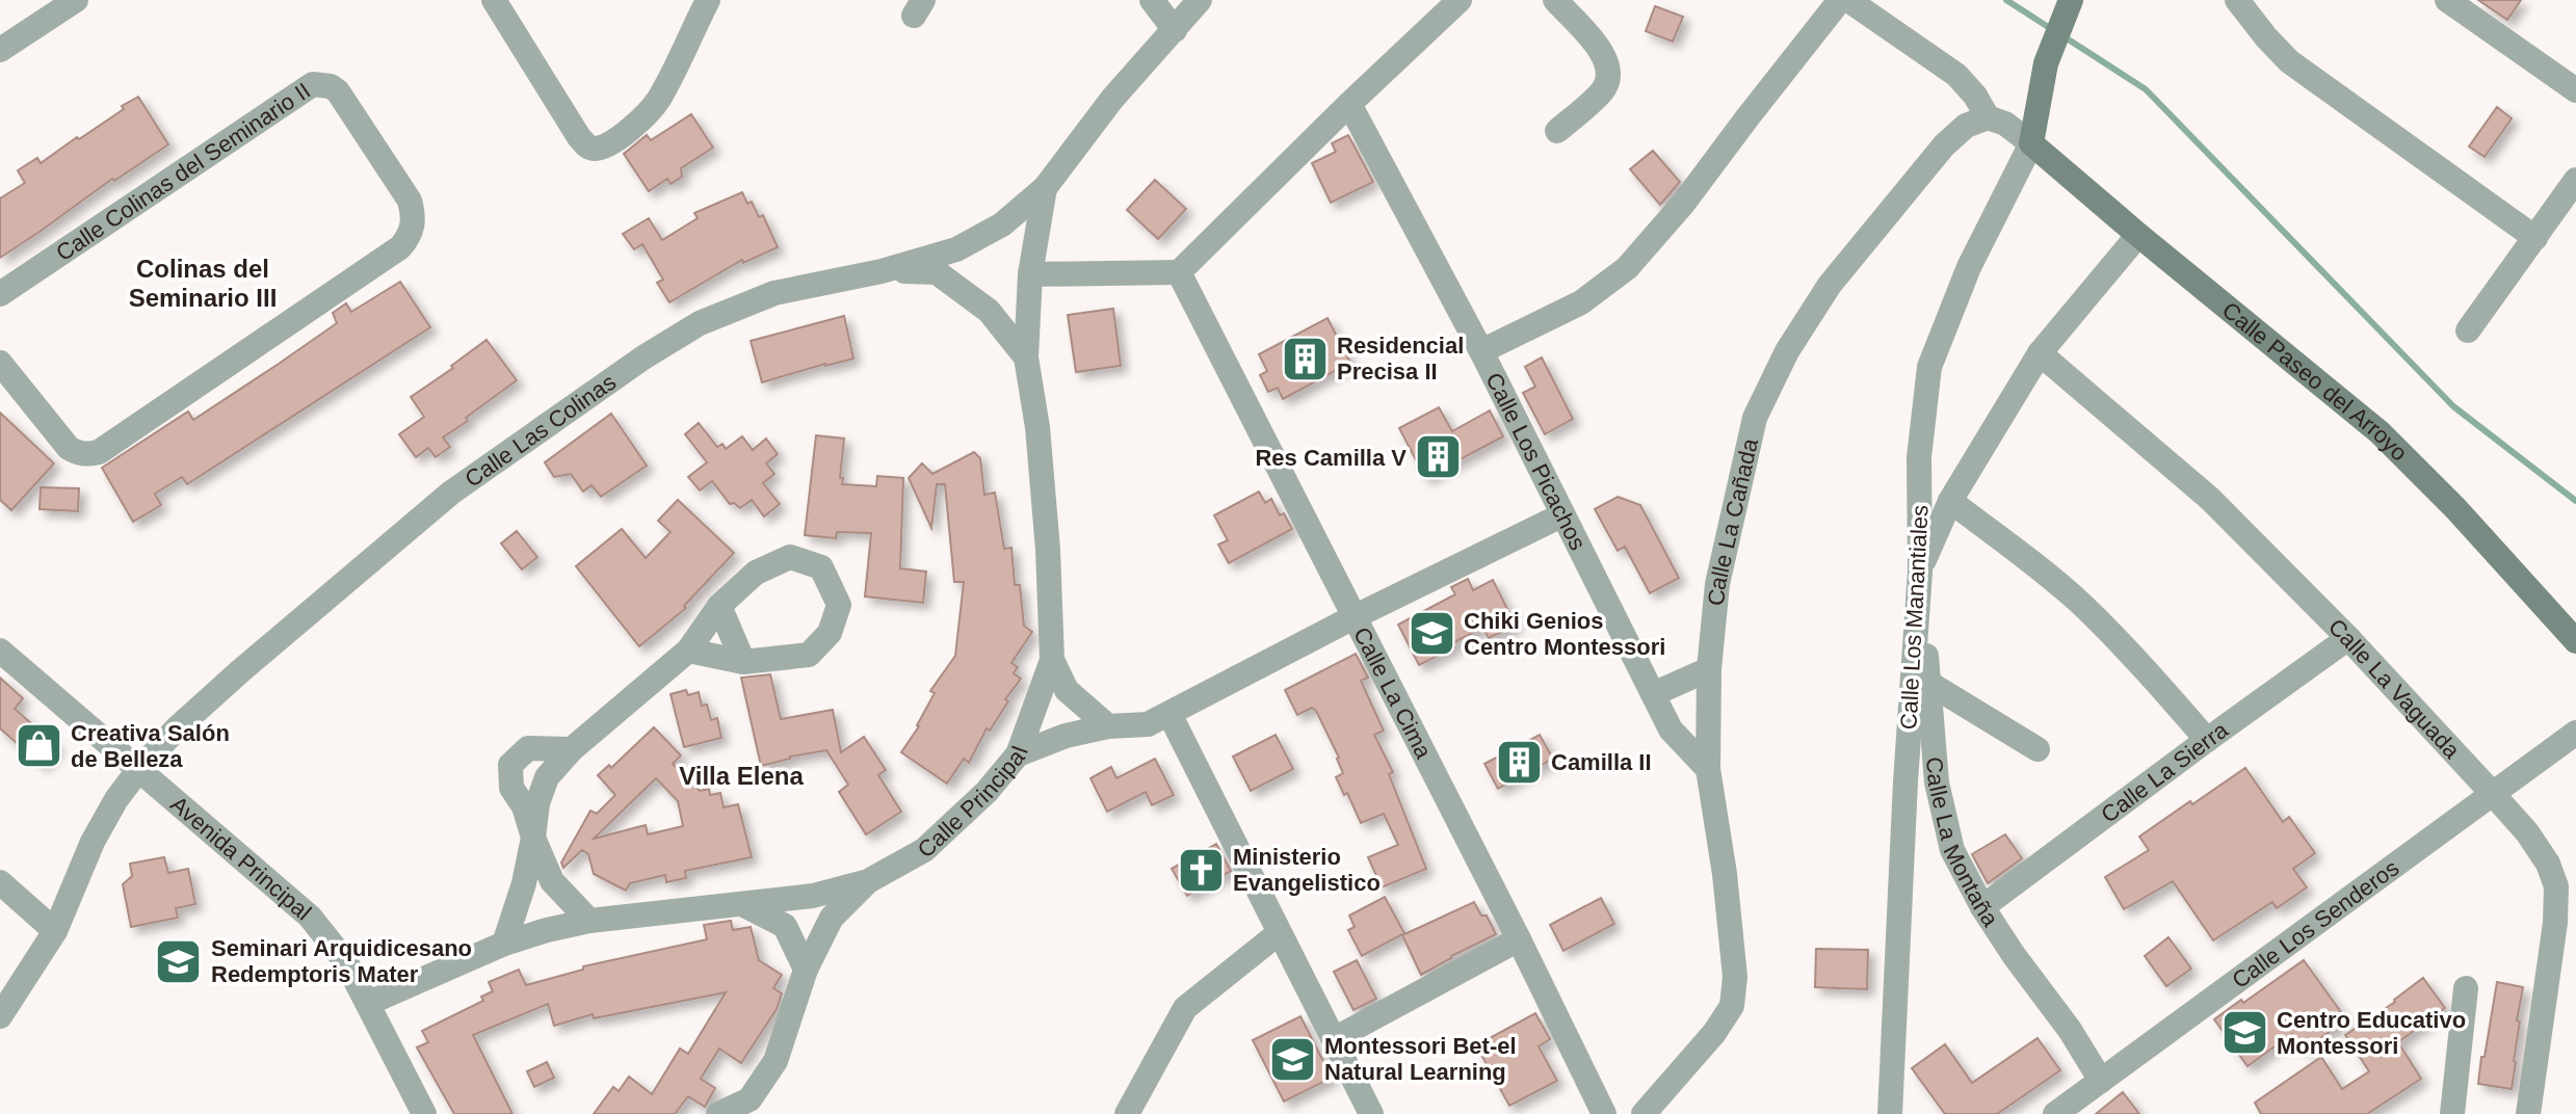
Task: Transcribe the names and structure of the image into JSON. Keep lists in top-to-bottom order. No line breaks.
{"streets":{"main road":["Calle Paseo del Arroyo"],"street":["Calle Colinas del Seminario II","Calle Las Colinas","Calle Los Picachos","Calle La Cañada","Calle Los Manantiales","Calle La Vaguada","Calle La Cima","Calle La Sierra","Calle Principal","Calle La Montaña","Avenida Principal","Calle Los Senderos"]},"crossings":[["Calle Paseo del Arroyo","Calle Los Manantiales"],["Calle Paseo del Arroyo","Calle La Montaña"],["Calle Las Colinas","Calle Principal"],["Calle Las Colinas","Avenida Principal"],["Calle Los Picachos","Calle La Cañada"],["Calle Los Manantiales","Calle La Montaña"],["Calle La Vaguada","Calle La Sierra"],["Calle La Vaguada","Calle La Montaña"],["Calle La Vaguada","Calle Los Senderos"],["Calle La Sierra","Calle La Montaña"],["Calle Principal","Avenida Principal"],["Calle La Montaña","Calle Los Senderos"]],"districts":["Colinas del Seminario III","Villa Elena"],"places":{"building":["Residencial Precisa II","Res Camilla V","Camilla II"],"school or university":["Chiki Genios Centro Montessori","Seminari Arquidicesano Redemptoris Mater","Centro Educativo Montessori","Montessori Bet-el Natural Learning"],"shop":["Creativa Salón de Belleza"],"church":["Ministerio Evangelistico"]}}
